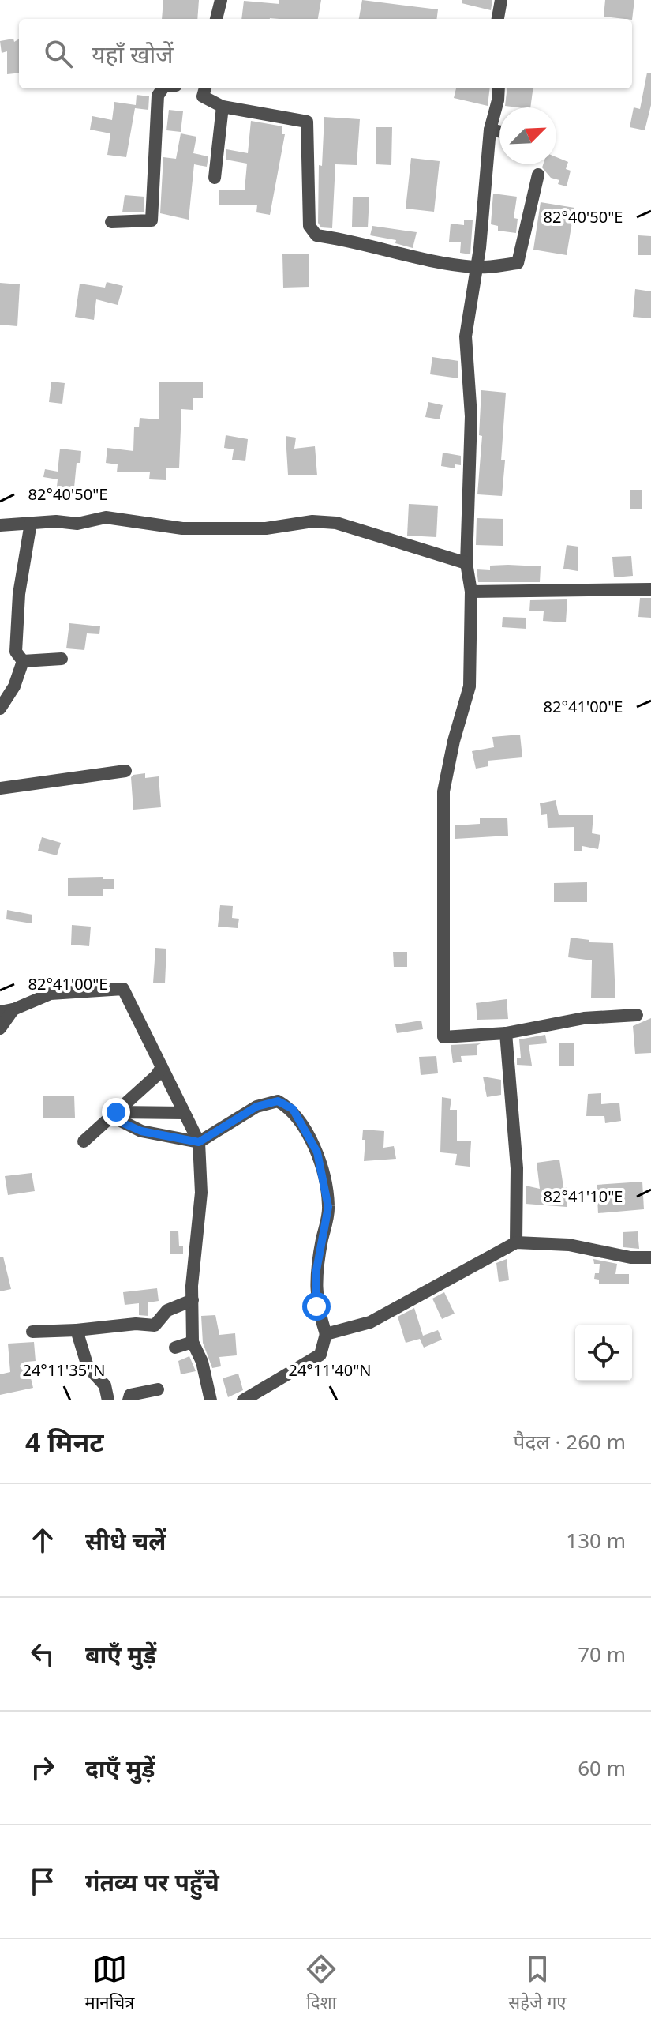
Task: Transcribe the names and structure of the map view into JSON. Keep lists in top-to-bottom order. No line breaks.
{"north":"top right","page":{"search":"यहाँ खोजें","heading":["4 मिनट","पैदल · 260 m"],"list":[["सीधे चलें","130 m"],["बाएँ मुड़ें","70 m"],["दाएँ मुड़ें","60 m"],"गंतव्य पर पहुँचे"],"nav":["मानचित्र","दिशा","सहेजे गए"]},"coordinates":["82°40'50\"E","82°41'00\"E","82°41'10\"E","24°11'35\"N","24°11'40\"N"]}
